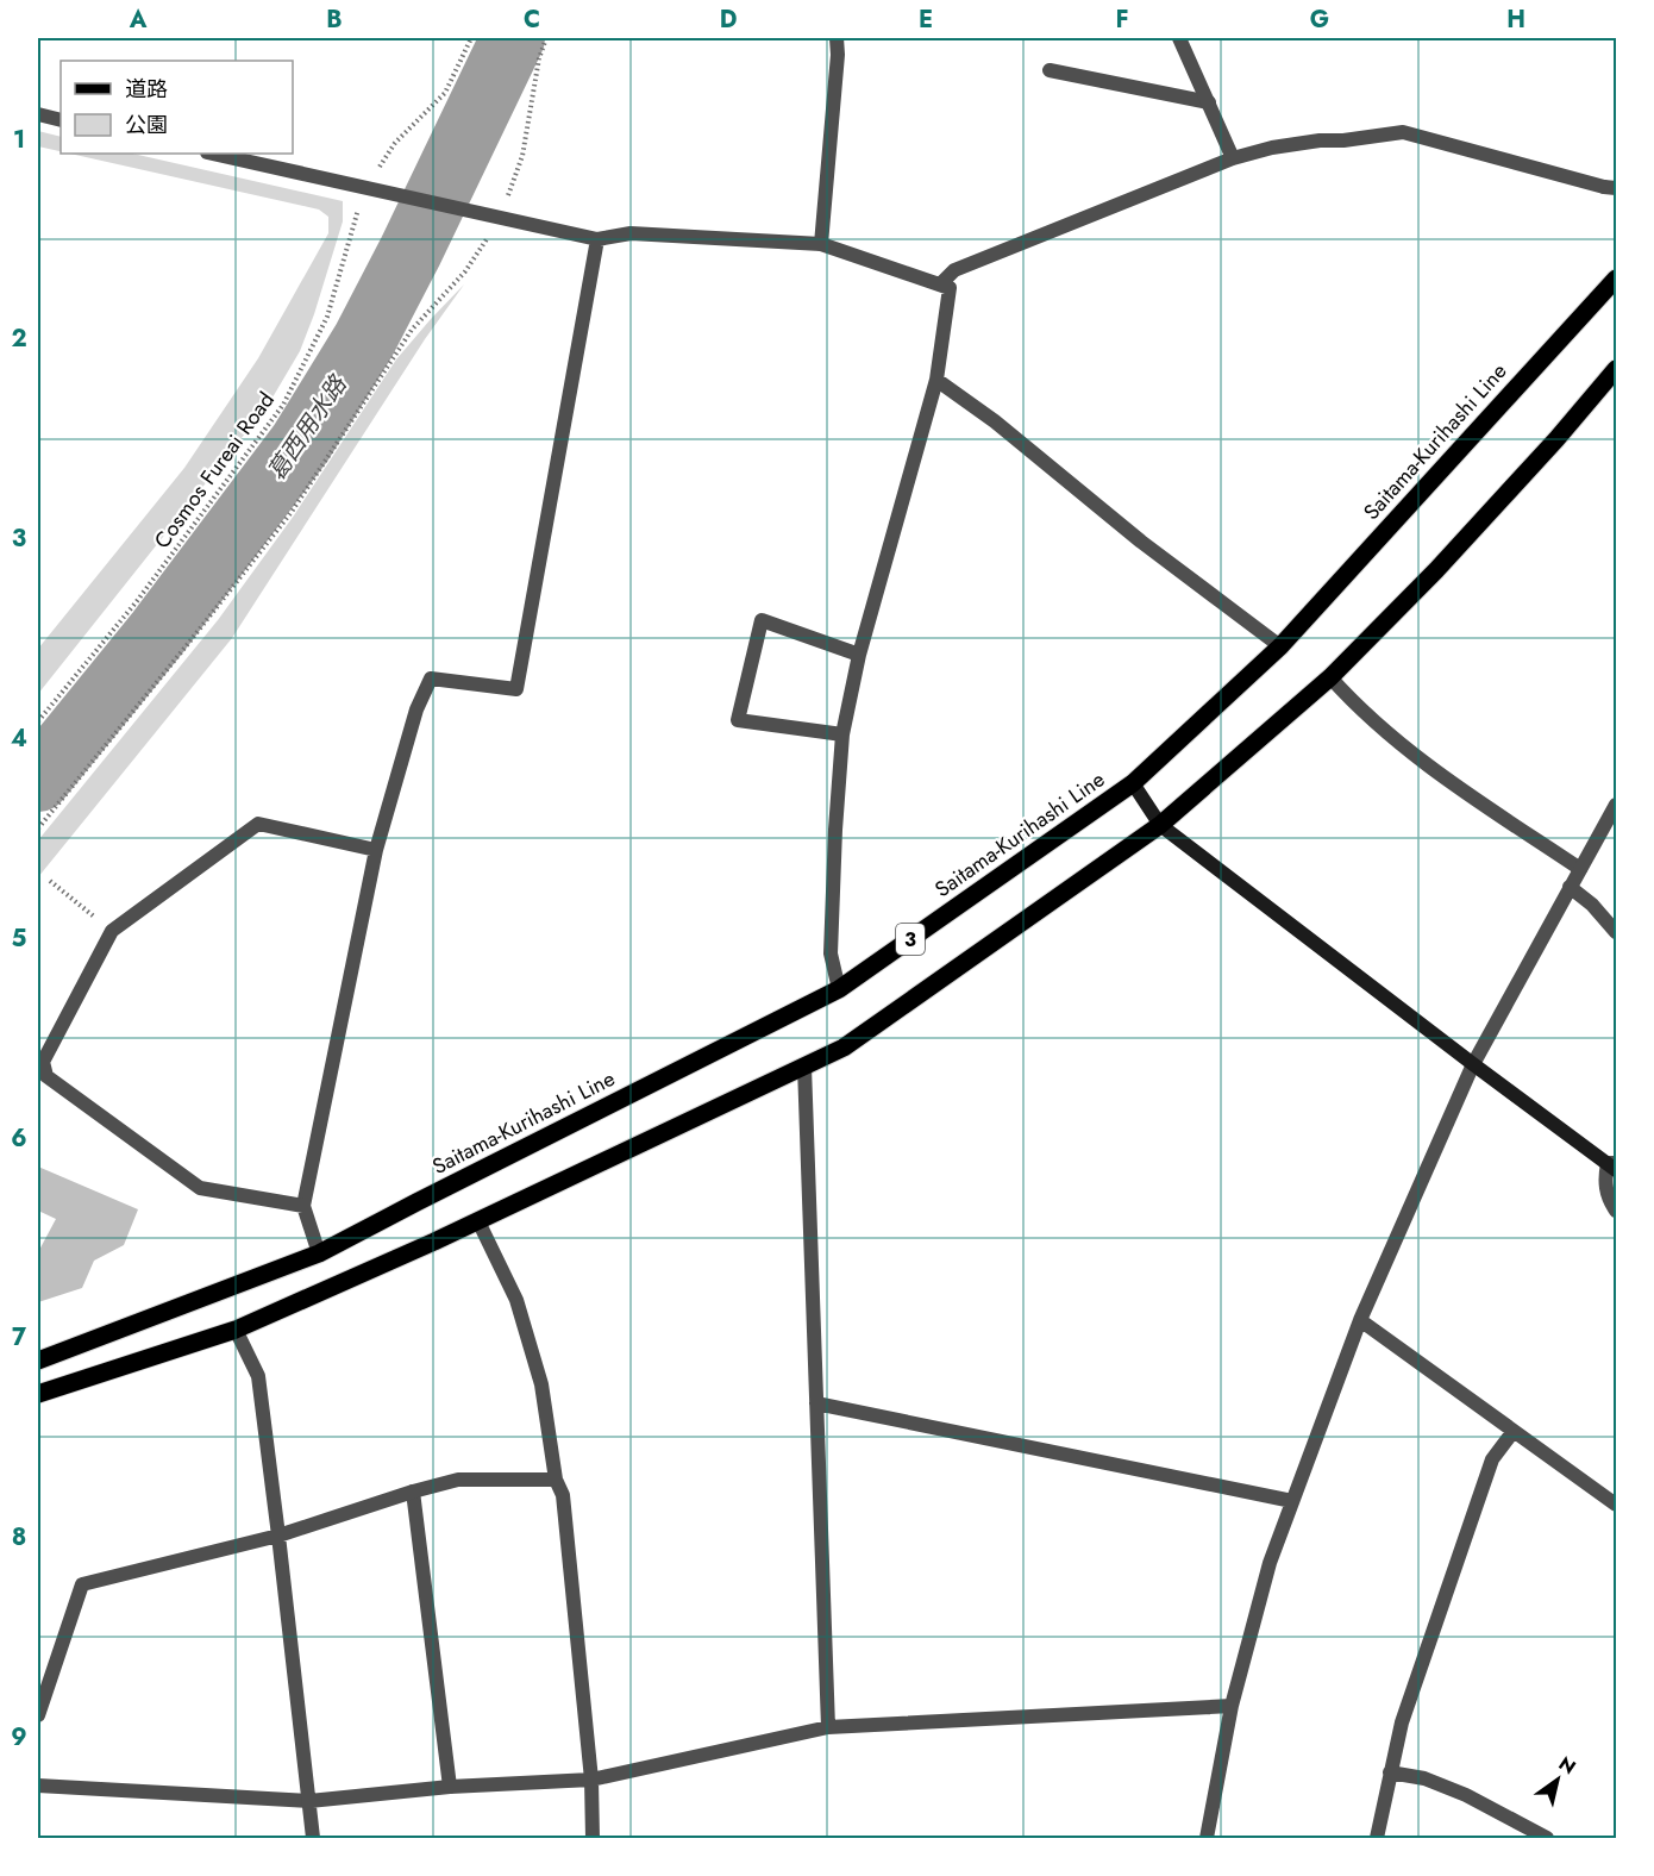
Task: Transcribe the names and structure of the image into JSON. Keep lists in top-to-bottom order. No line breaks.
{"streets":{"main road":["Saitama-Kurihashi Line","3"],"path":["Cosmos Fureai Road"]},"water":["葛西用水路"],"legend":["道路","公園"],"north":"top right","grid":{"columns":["A","B","C","D","E","F","G","H"],"rows":["1","2","3","4","5","6","7","8","9"]}}
